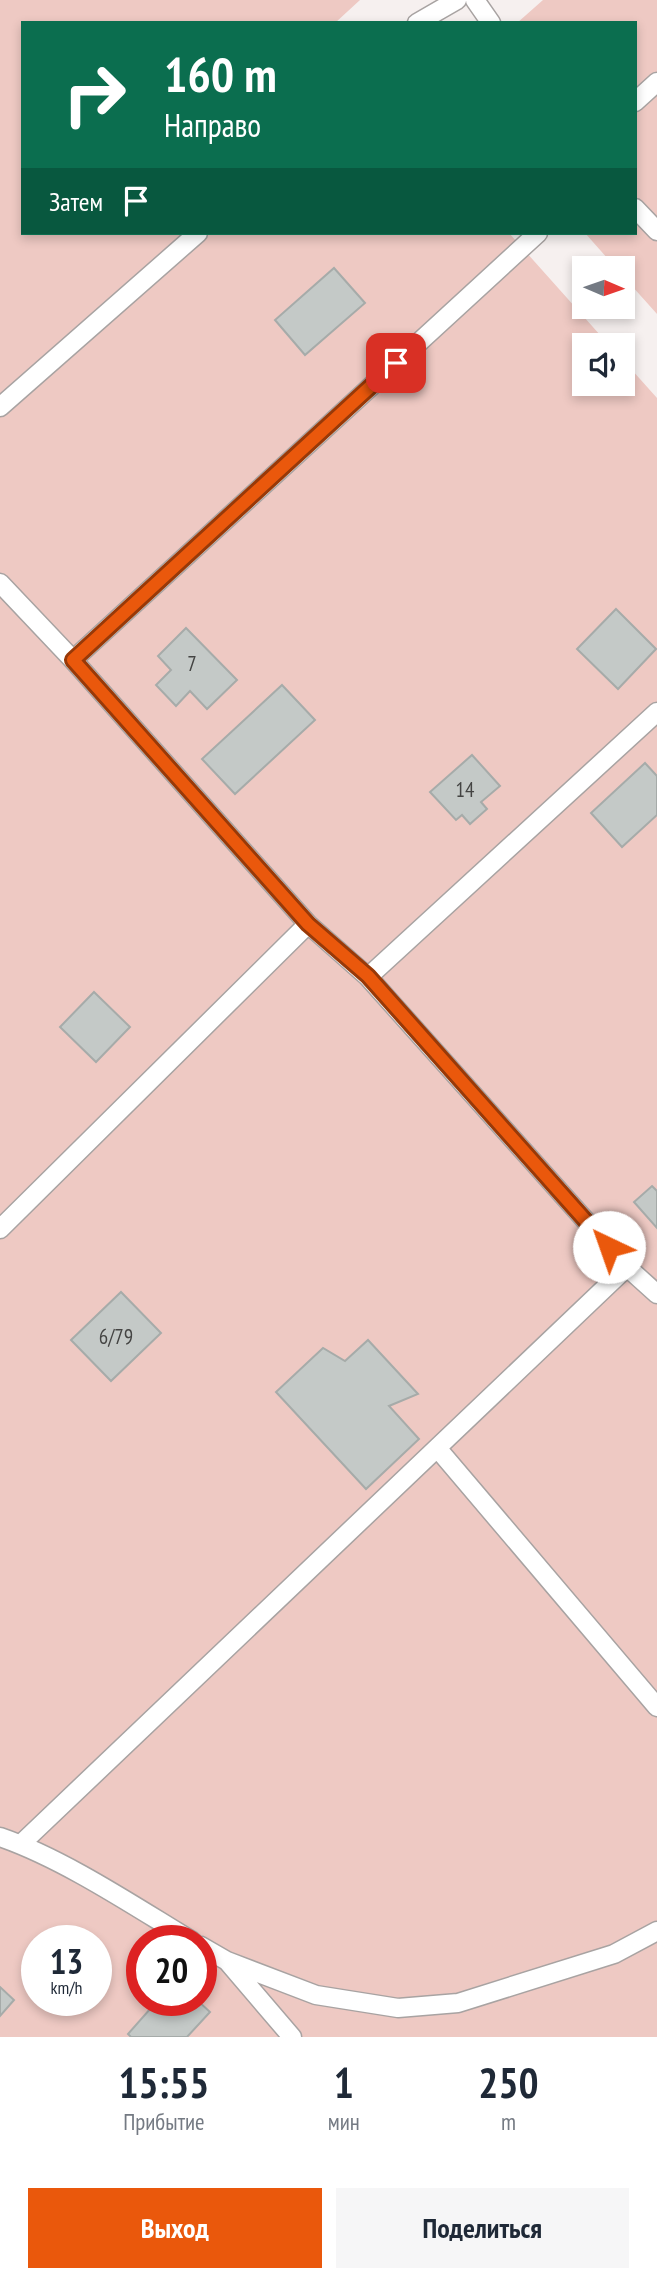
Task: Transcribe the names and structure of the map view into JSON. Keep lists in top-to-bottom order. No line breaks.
{"house_numbers":["7","14","6/79"],"north":"right","page":{"turn":["160 m","Направо"],"then":"Затем","speed":"13 km/h","limit":"20","eta":["15:55","Прибытие","1","мин","250","m"],"buttons":["Выход","Поделиться"]}}
